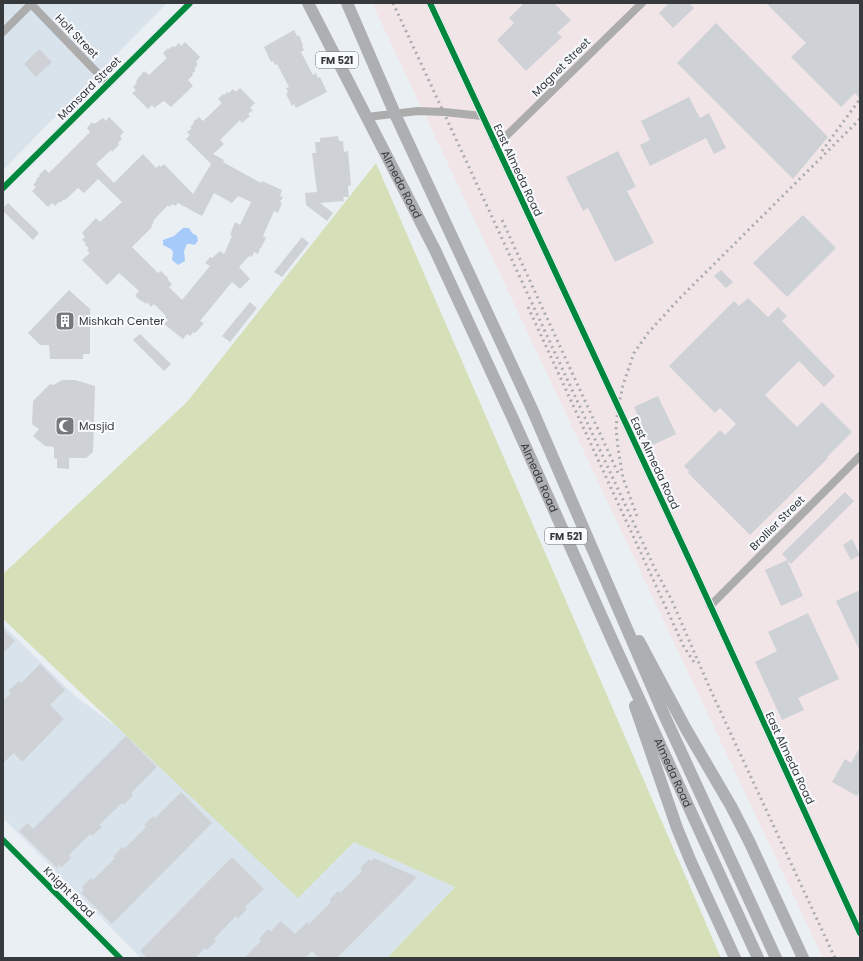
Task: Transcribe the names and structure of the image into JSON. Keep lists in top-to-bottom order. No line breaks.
{"streets":{"main road":["FM 521","Almeda Road"],"street":["Holt Street","Magnet Street","Mansard Street","East Almeda Road","Brollier Street","Knight Road"]},"crossings":[["Holt Street","Mansard Street"],["Magnet Street","East Almeda Road"],["East Almeda Road","Brollier Street"]],"places":{"building":["Mishkah Center"],"mosque":["Masjid"]}}
